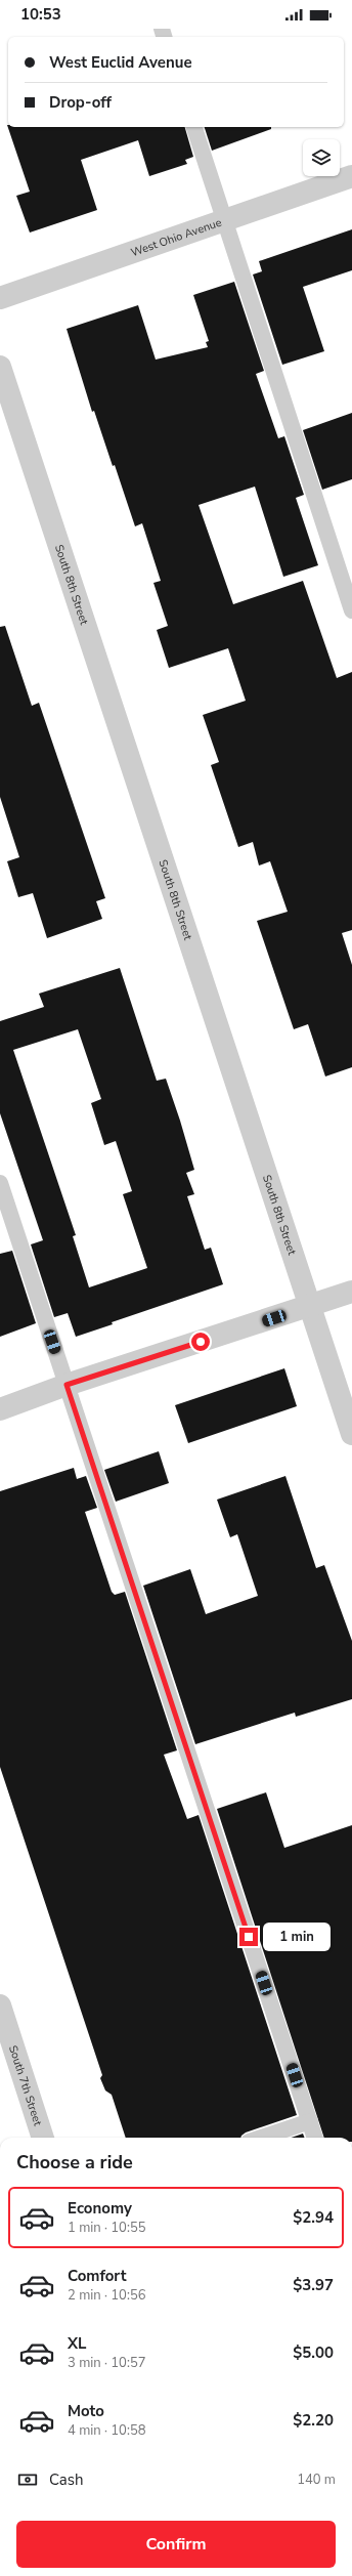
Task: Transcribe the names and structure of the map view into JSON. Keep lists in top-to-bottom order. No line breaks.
{"streets":{"street":["West Ohio Avenue","South 8th Street","South 7th Street"]},"page":{"status":"10:53","banner":["West Euclid Avenue","Drop-off"],"bubble":"1 min","heading":"Choose a ride","list":[{"name":"Economy","note":"1 min · 10:55","value":"$2.94"},{"name":"Comfort","note":"2 min · 10:56","value":"$3.97"},{"name":"XL","note":"3 min · 10:57","value":"$5.00"},{"name":"Moto","note":"4 min · 10:58","value":"$2.20"}],"pay":["Cash","140 m"],"buttons":"Confirm"}}
